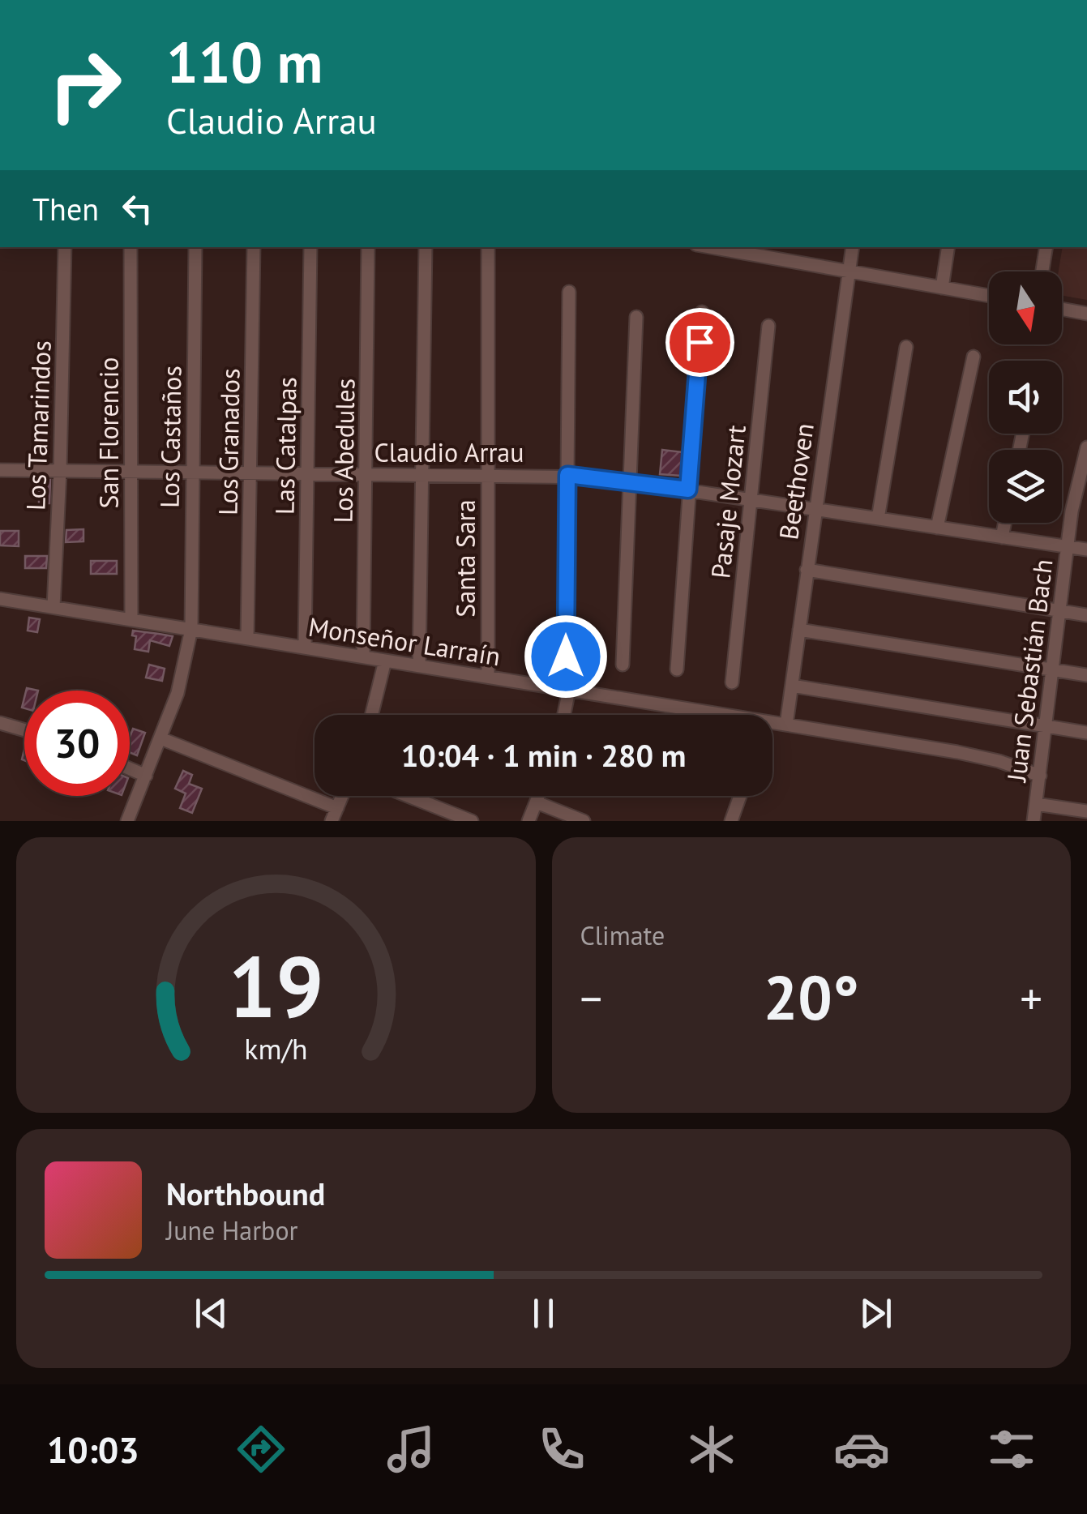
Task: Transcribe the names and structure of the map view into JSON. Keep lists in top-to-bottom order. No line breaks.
{"streets":{"street":["Los Tamarindos","San Florencio","Los Castaños","Los Granados","Las Catalpas","Los Abedules","Claudio Arrau","Beethoven","Pasaje Mozart","Santa Sara","Monseñor Larraín","Juan Sebastián Bach"]},"crossings":[["Los Tamarindos","Claudio Arrau"],["Los Tamarindos","Monseñor Larraín"],["San Florencio","Claudio Arrau"],["San Florencio","Monseñor Larraín"],["Los Castaños","Claudio Arrau"],["Los Castaños","Monseñor Larraín"],["Los Granados","Claudio Arrau"],["Los Granados","Monseñor Larraín"],["Las Catalpas","Claudio Arrau"],["Las Catalpas","Monseñor Larraín"],["Los Abedules","Claudio Arrau"],["Los Abedules","Monseñor Larraín"],["Claudio Arrau","Beethoven"],["Claudio Arrau","Pasaje Mozart"],["Claudio Arrau","Santa Sara"],["Claudio Arrau","Juan Sebastián Bach"],["Beethoven","Monseñor Larraín"],["Santa Sara","Monseñor Larraín"],["Monseñor Larraín","Juan Sebastián Bach"]],"north":"bottom","page":{"turn":["110 m","Claudio Arrau"],"then":"Then","limit":"30","trip":"10:04 · 1 min · 280 m","tile":"Climate","heat":["−","20°","+"],"song":["Northbound","June Harbor"],"tabs":"10:03","gauge":["19","km/h"]}}
